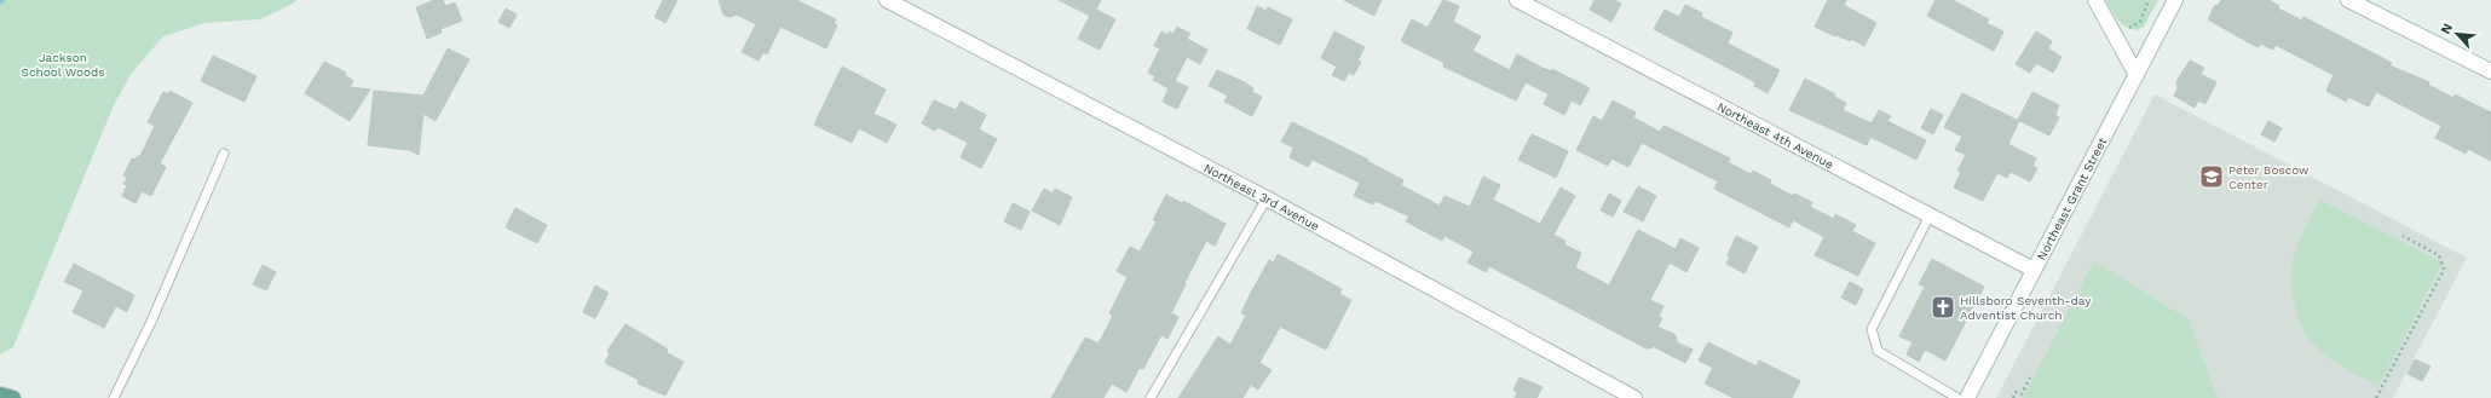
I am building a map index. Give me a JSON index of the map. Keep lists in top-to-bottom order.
{
  "streets": {
    "street": ["Northeast 4th Avenue", "Northeast 3rd Avenue", "Northeast Grant Street"]
  },
  "crossings": [
    ["Northeast 4th Avenue", "Northeast Grant Street"]
  ],
  "parks": ["Jackson School Woods"],
  "places": {
    "school or university": ["Peter Boscow Center"],
    "church": ["Hillsboro Seventh-day Adventist Church"]
  },
  "north": "top left"
}
